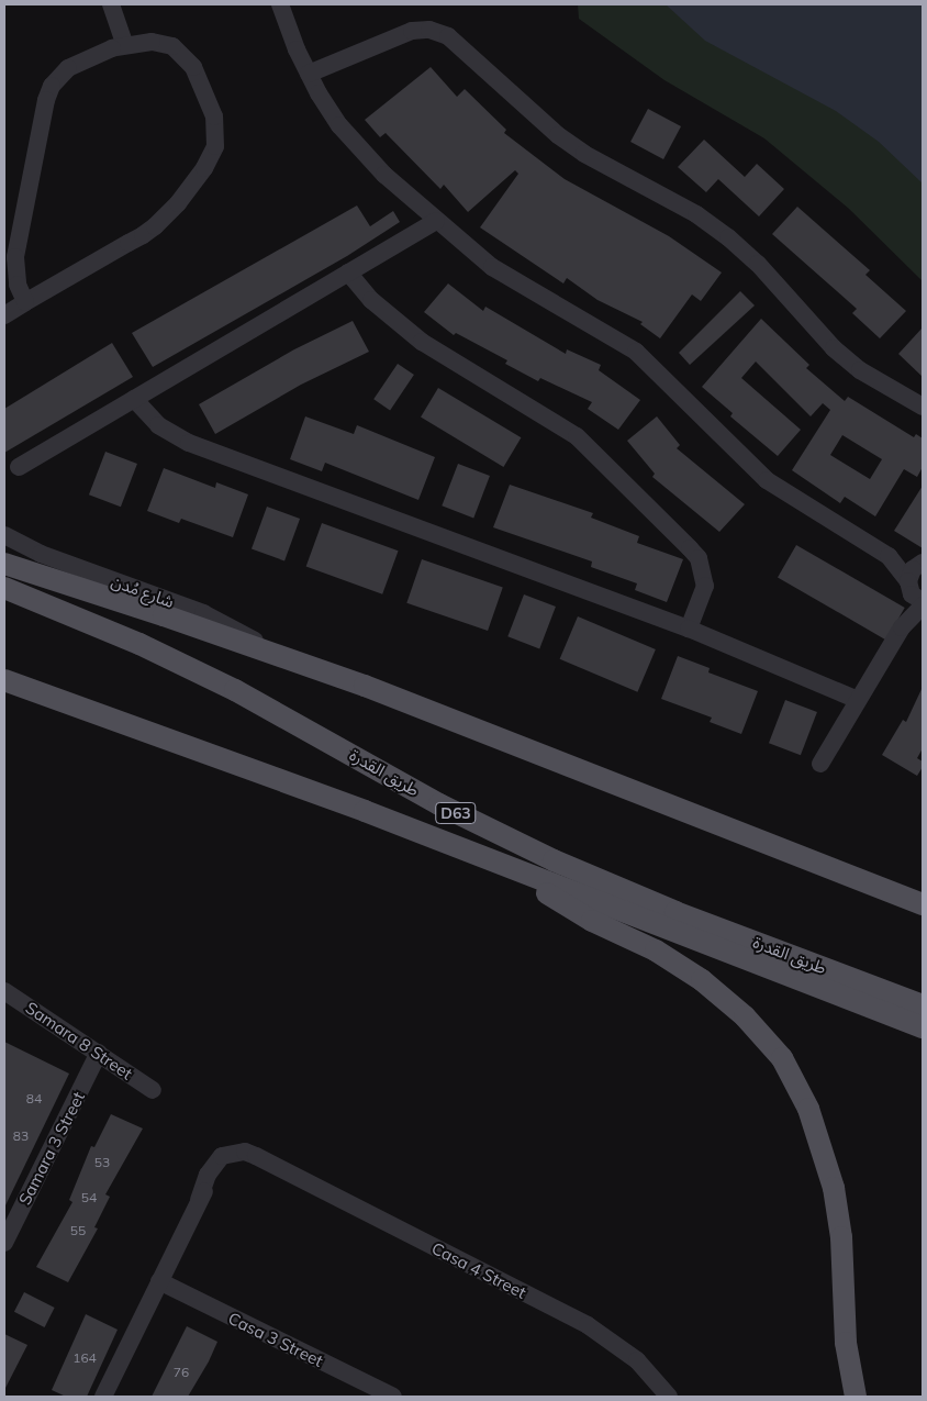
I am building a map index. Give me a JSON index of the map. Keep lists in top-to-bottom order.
{
  "streets": {
    "main road": ["طريق القدرة", "D63"],
    "street": [
      "شارع مُدن",
      "Samara 8 Street",
      "Samara 3 Street",
      "Casa 4 Street",
      "Casa 3 Street"
    ]
  },
  "crossings": [
    ["Samara 8 Street", "Samara 3 Street"],
    ["Casa 4 Street", "Casa 3 Street"]
  ],
  "house_numbers": [
    "84",
    "83",
    "53",
    "54",
    "55",
    "164",
    "76"
  ]
}
